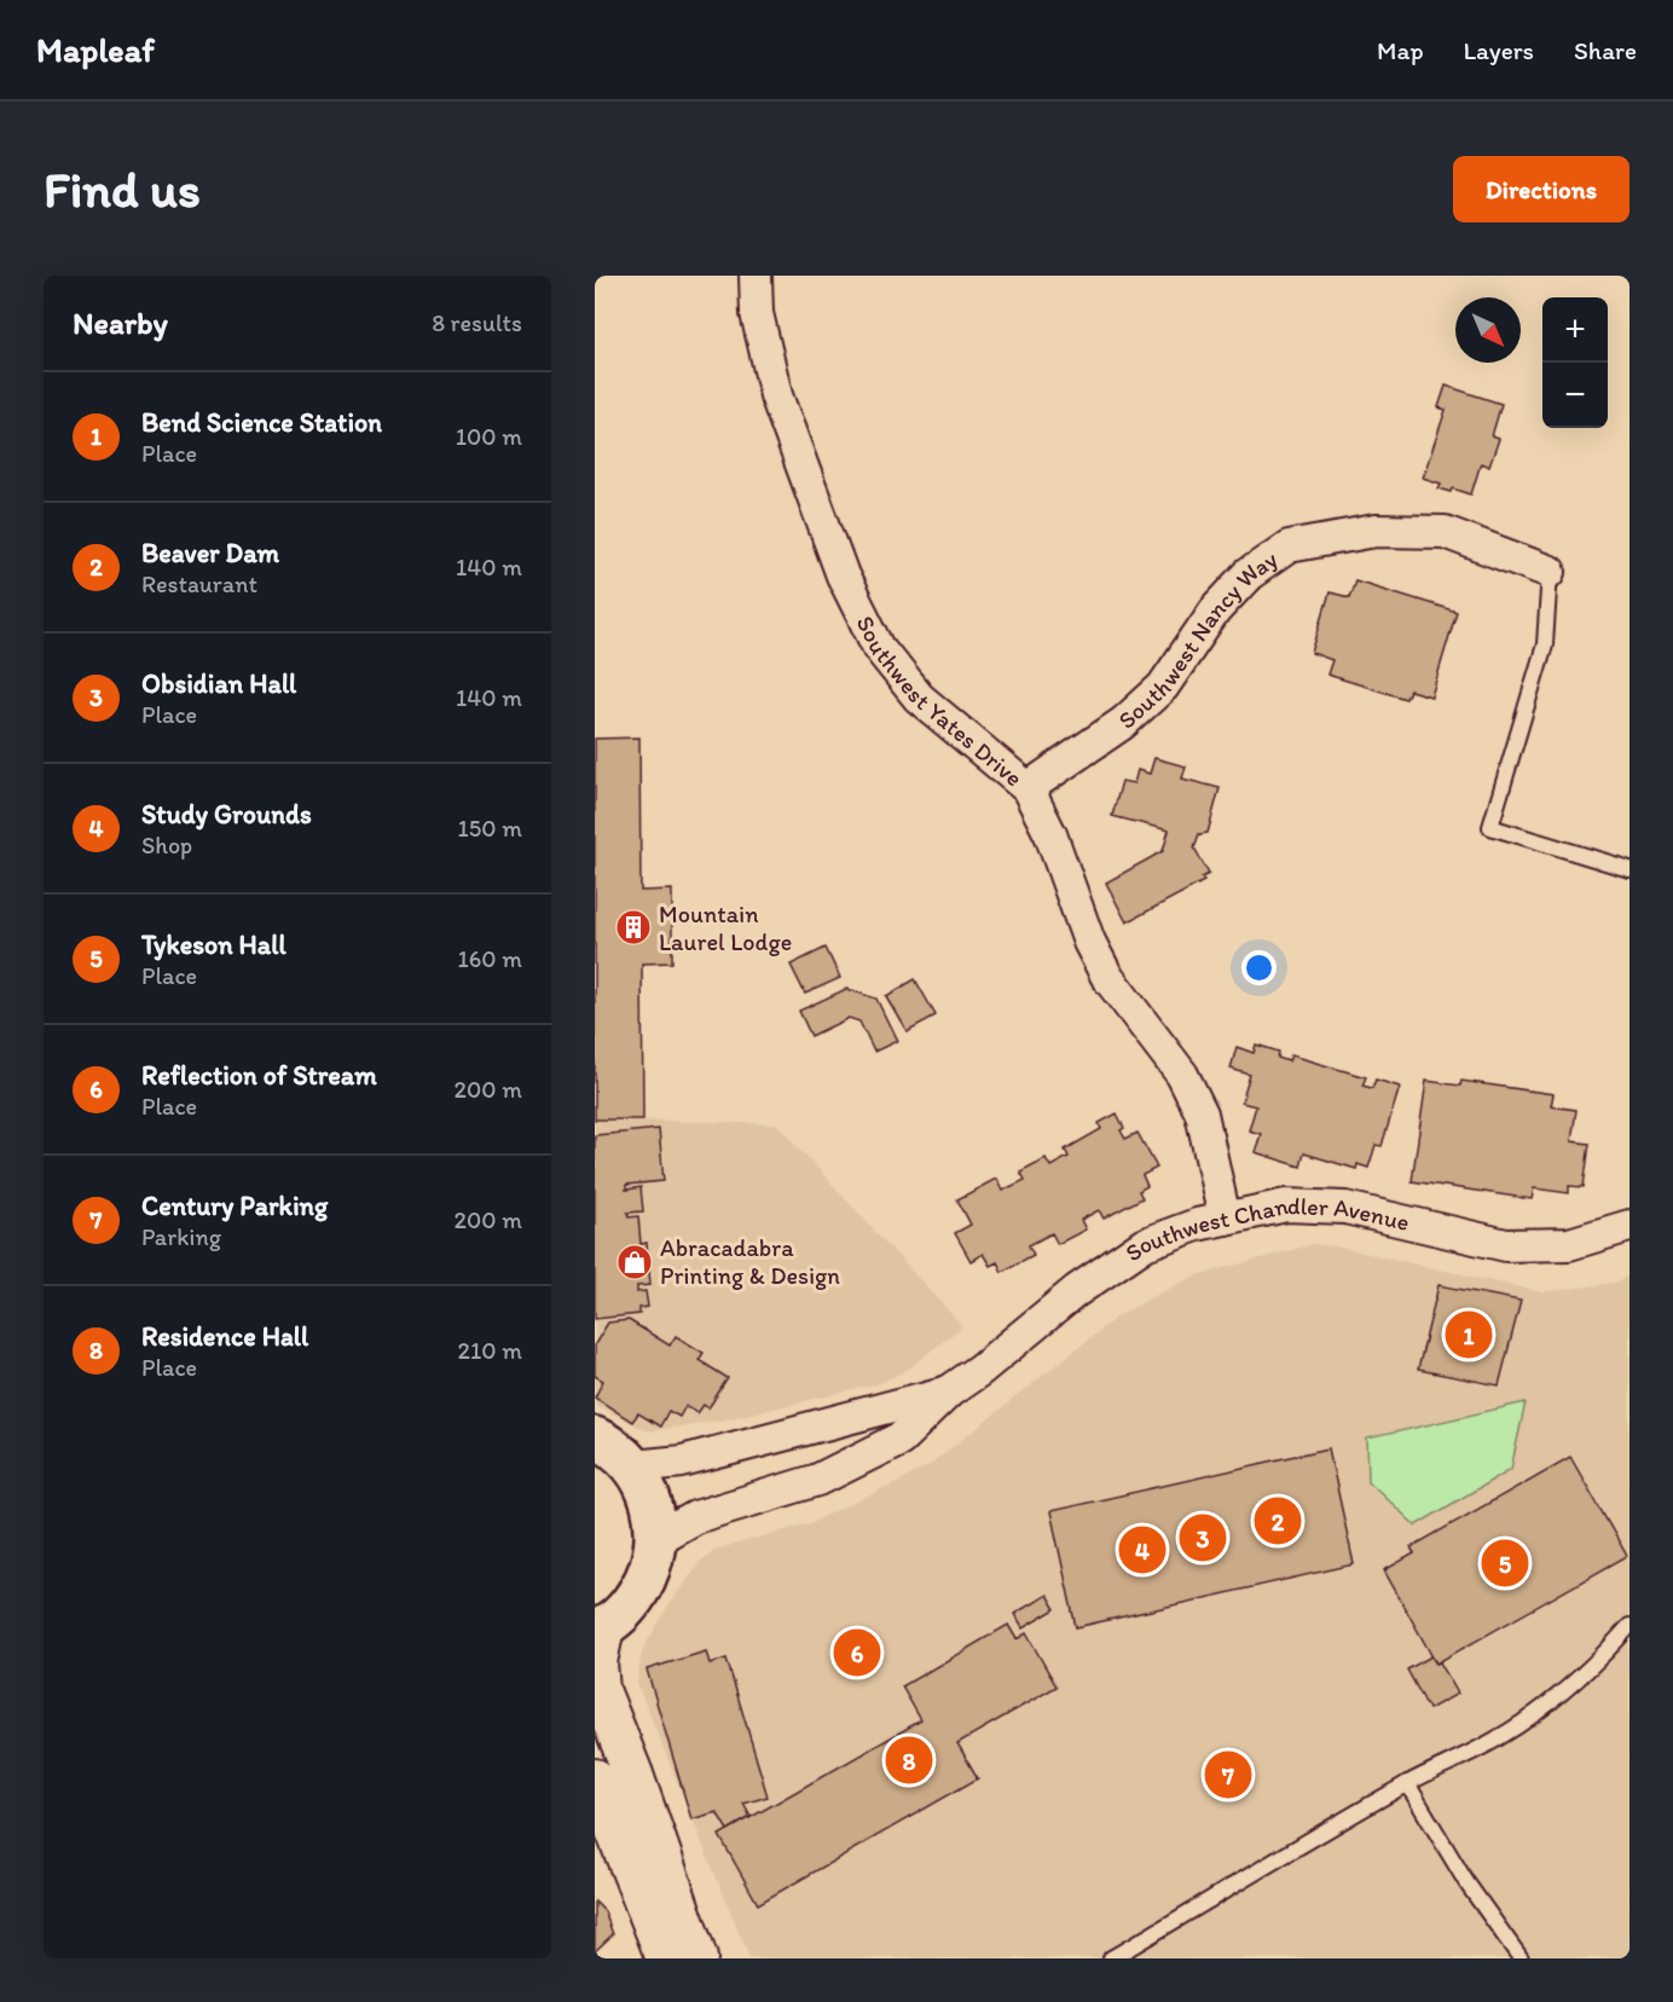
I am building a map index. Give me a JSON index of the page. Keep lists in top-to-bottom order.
{
  "streets": {
    "street": ["Southwest Nancy Way", "Southwest Yates Drive", "Southwest Chandler Avenue"]
  },
  "crossings": [
    ["Southwest Nancy Way", "Southwest Yates Drive"],
    ["Southwest Yates Drive", "Southwest Chandler Avenue"]
  ],
  "places": {
    "building": ["Mountain Laurel Lodge"],
    "shop": ["Abracadabra Printing & Design"]
  },
  "north": "bottom right",
  "page": {
    "header": "Mapleaf",
    "nav": ["Map", "Layers", "Share"],
    "buttons": "Directions",
    "title": "Find us",
    "heading": ["Nearby", "8 results"],
    "map_buttons": ["+", "−"],
    "list": [
      {
        "mark": "1",
        "name": "Bend Science Station",
        "note": "Place",
        "value": "100 m"
      },
      {
        "mark": "2",
        "name": "Beaver Dam",
        "note": "Restaurant",
        "value": "140 m"
      },
      {
        "mark": "3",
        "name": "Obsidian Hall",
        "note": "Place",
        "value": "140 m"
      },
      {
        "mark": "4",
        "name": "Study Grounds",
        "note": "Shop",
        "value": "150 m"
      },
      {
        "mark": "5",
        "name": "Tykeson Hall",
        "note": "Place",
        "value": "160 m"
      },
      {
        "mark": "6",
        "name": "Reflection of Stream",
        "note": "Place",
        "value": "200 m"
      },
      {
        "mark": "7",
        "name": "Century Parking",
        "note": "Parking",
        "value": "200 m"
      },
      {
        "mark": "8",
        "name": "Residence Hall",
        "note": "Place",
        "value": "210 m"
      }
    ],
    "pins": [
      "1",
      "2",
      "3",
      "4",
      "5",
      "6",
      "8",
      "7"
    ]
  }
}
